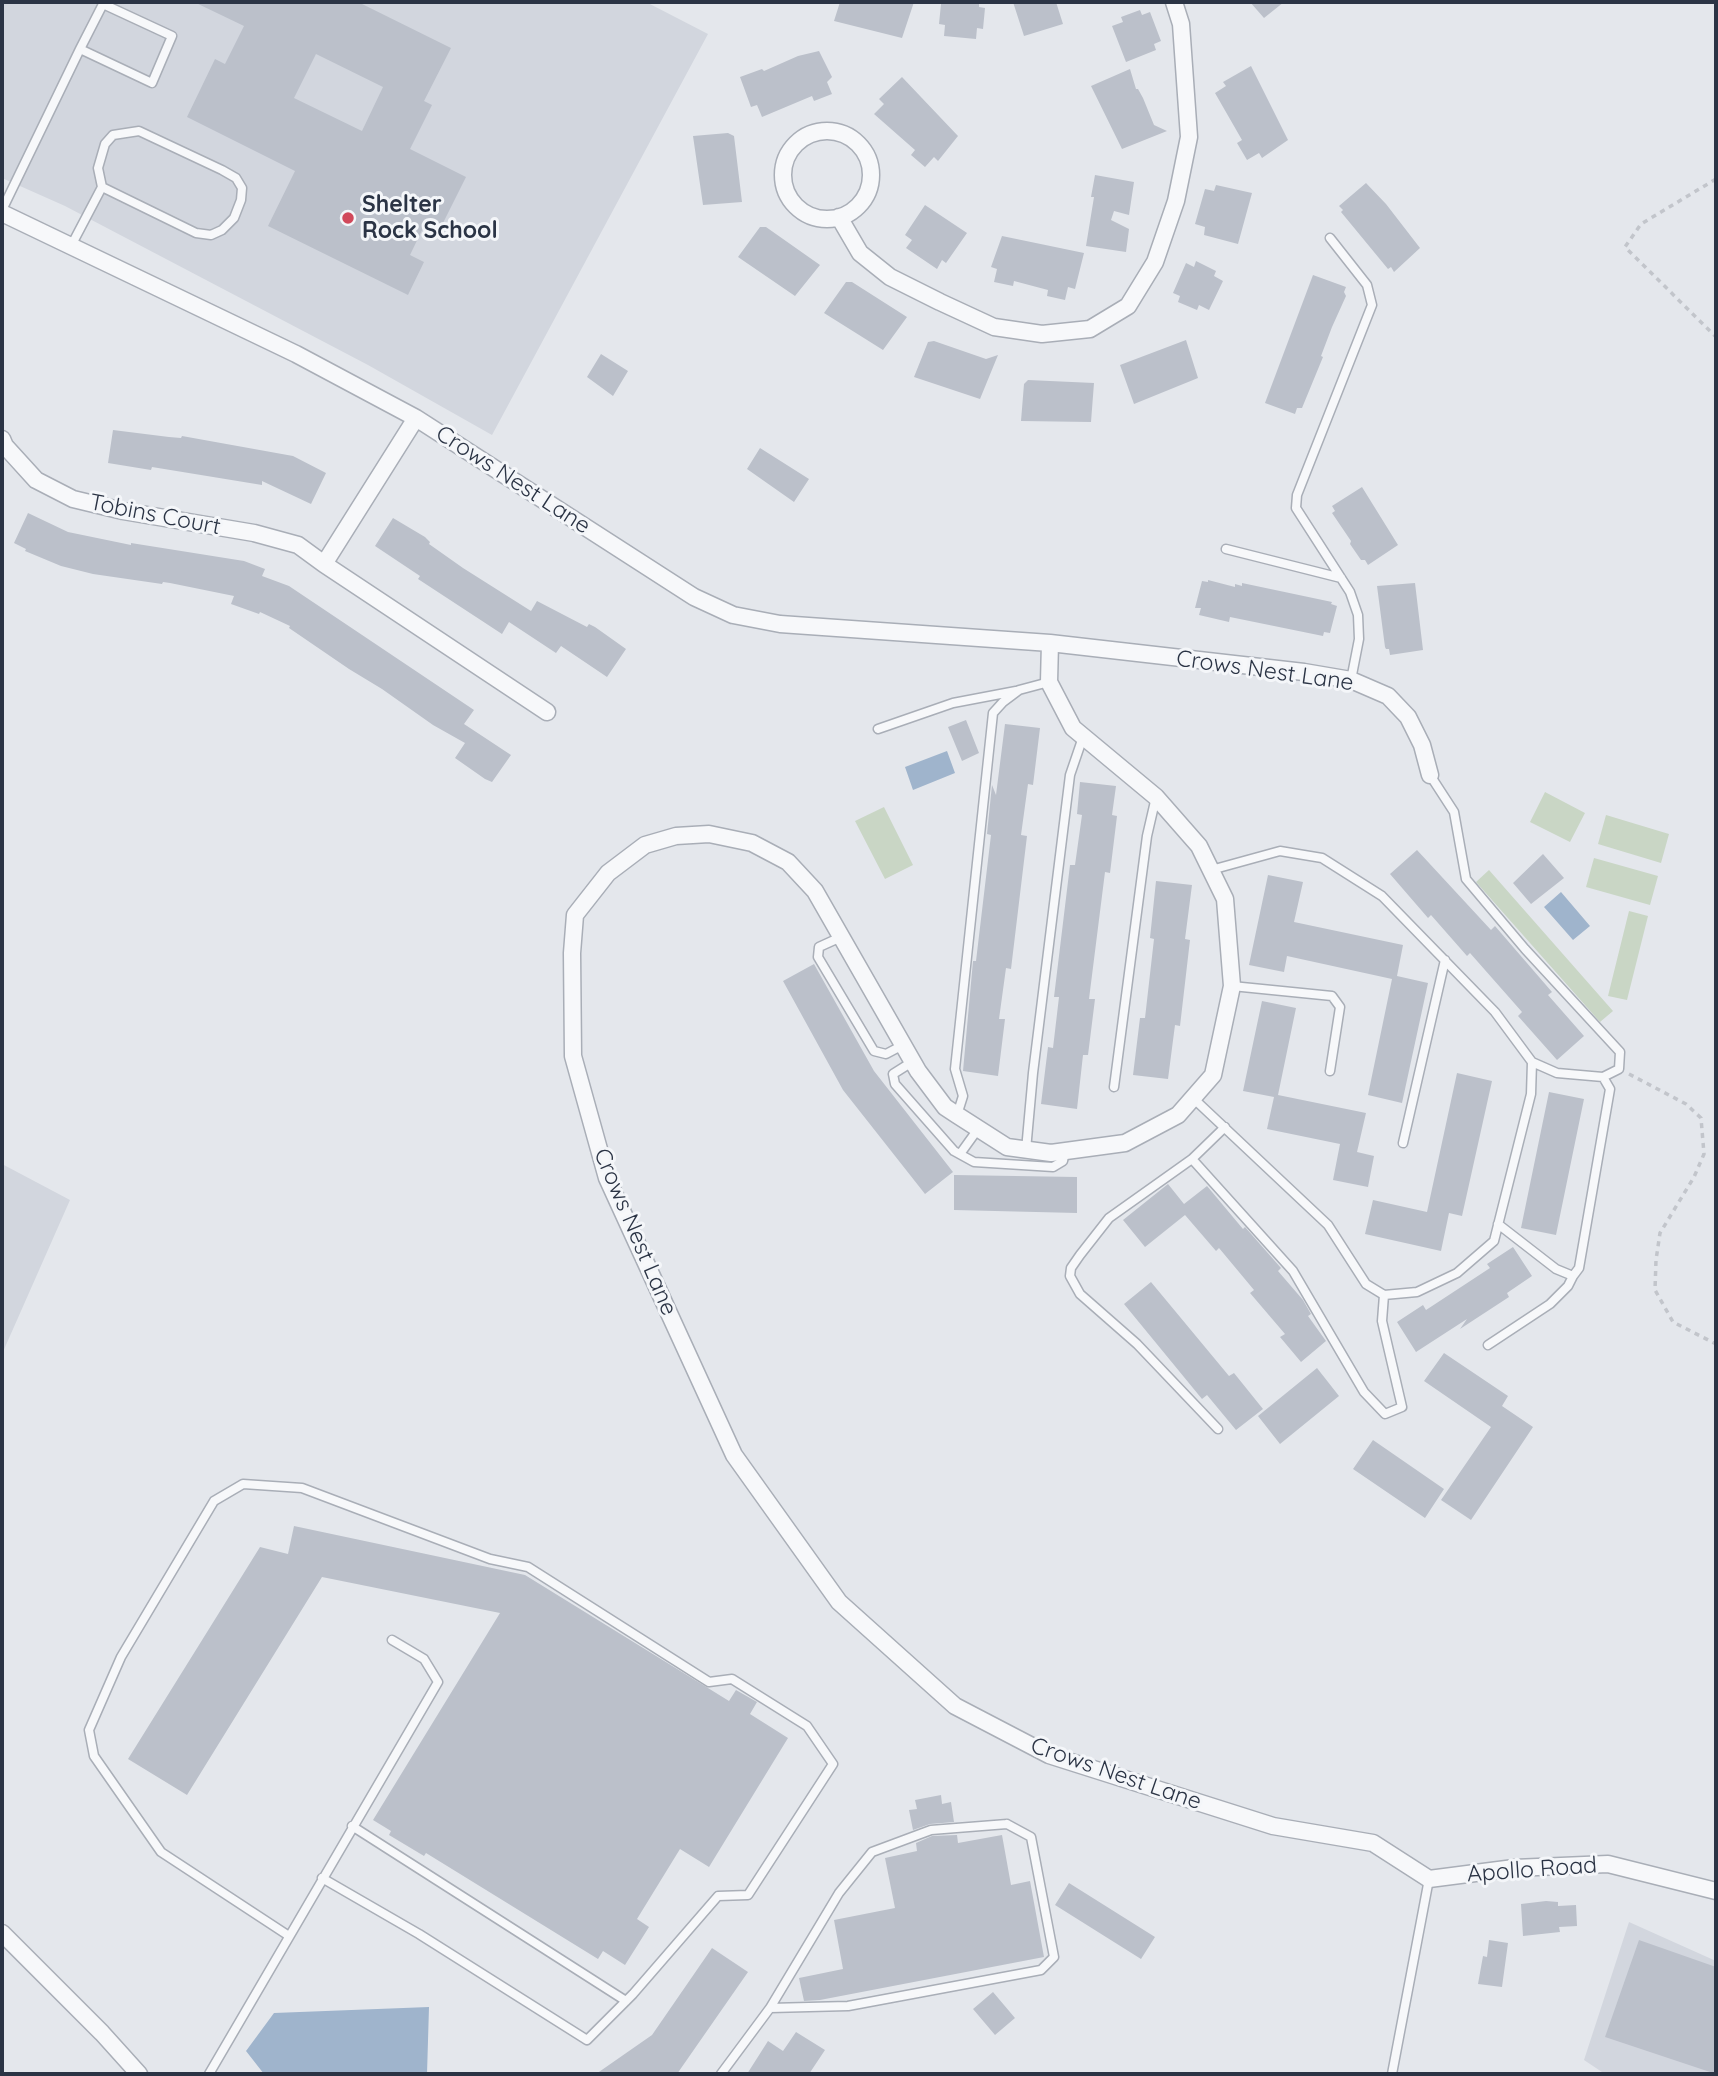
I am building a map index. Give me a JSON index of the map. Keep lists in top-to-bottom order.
{
  "streets": {
    "street": ["Crows Nest Lane", "Tobins Court", "Apollo Road"]
  },
  "crossings": [
    ["Crows Nest Lane", "Apollo Road"]
  ],
  "places": ["Shelter Rock School"]
}
